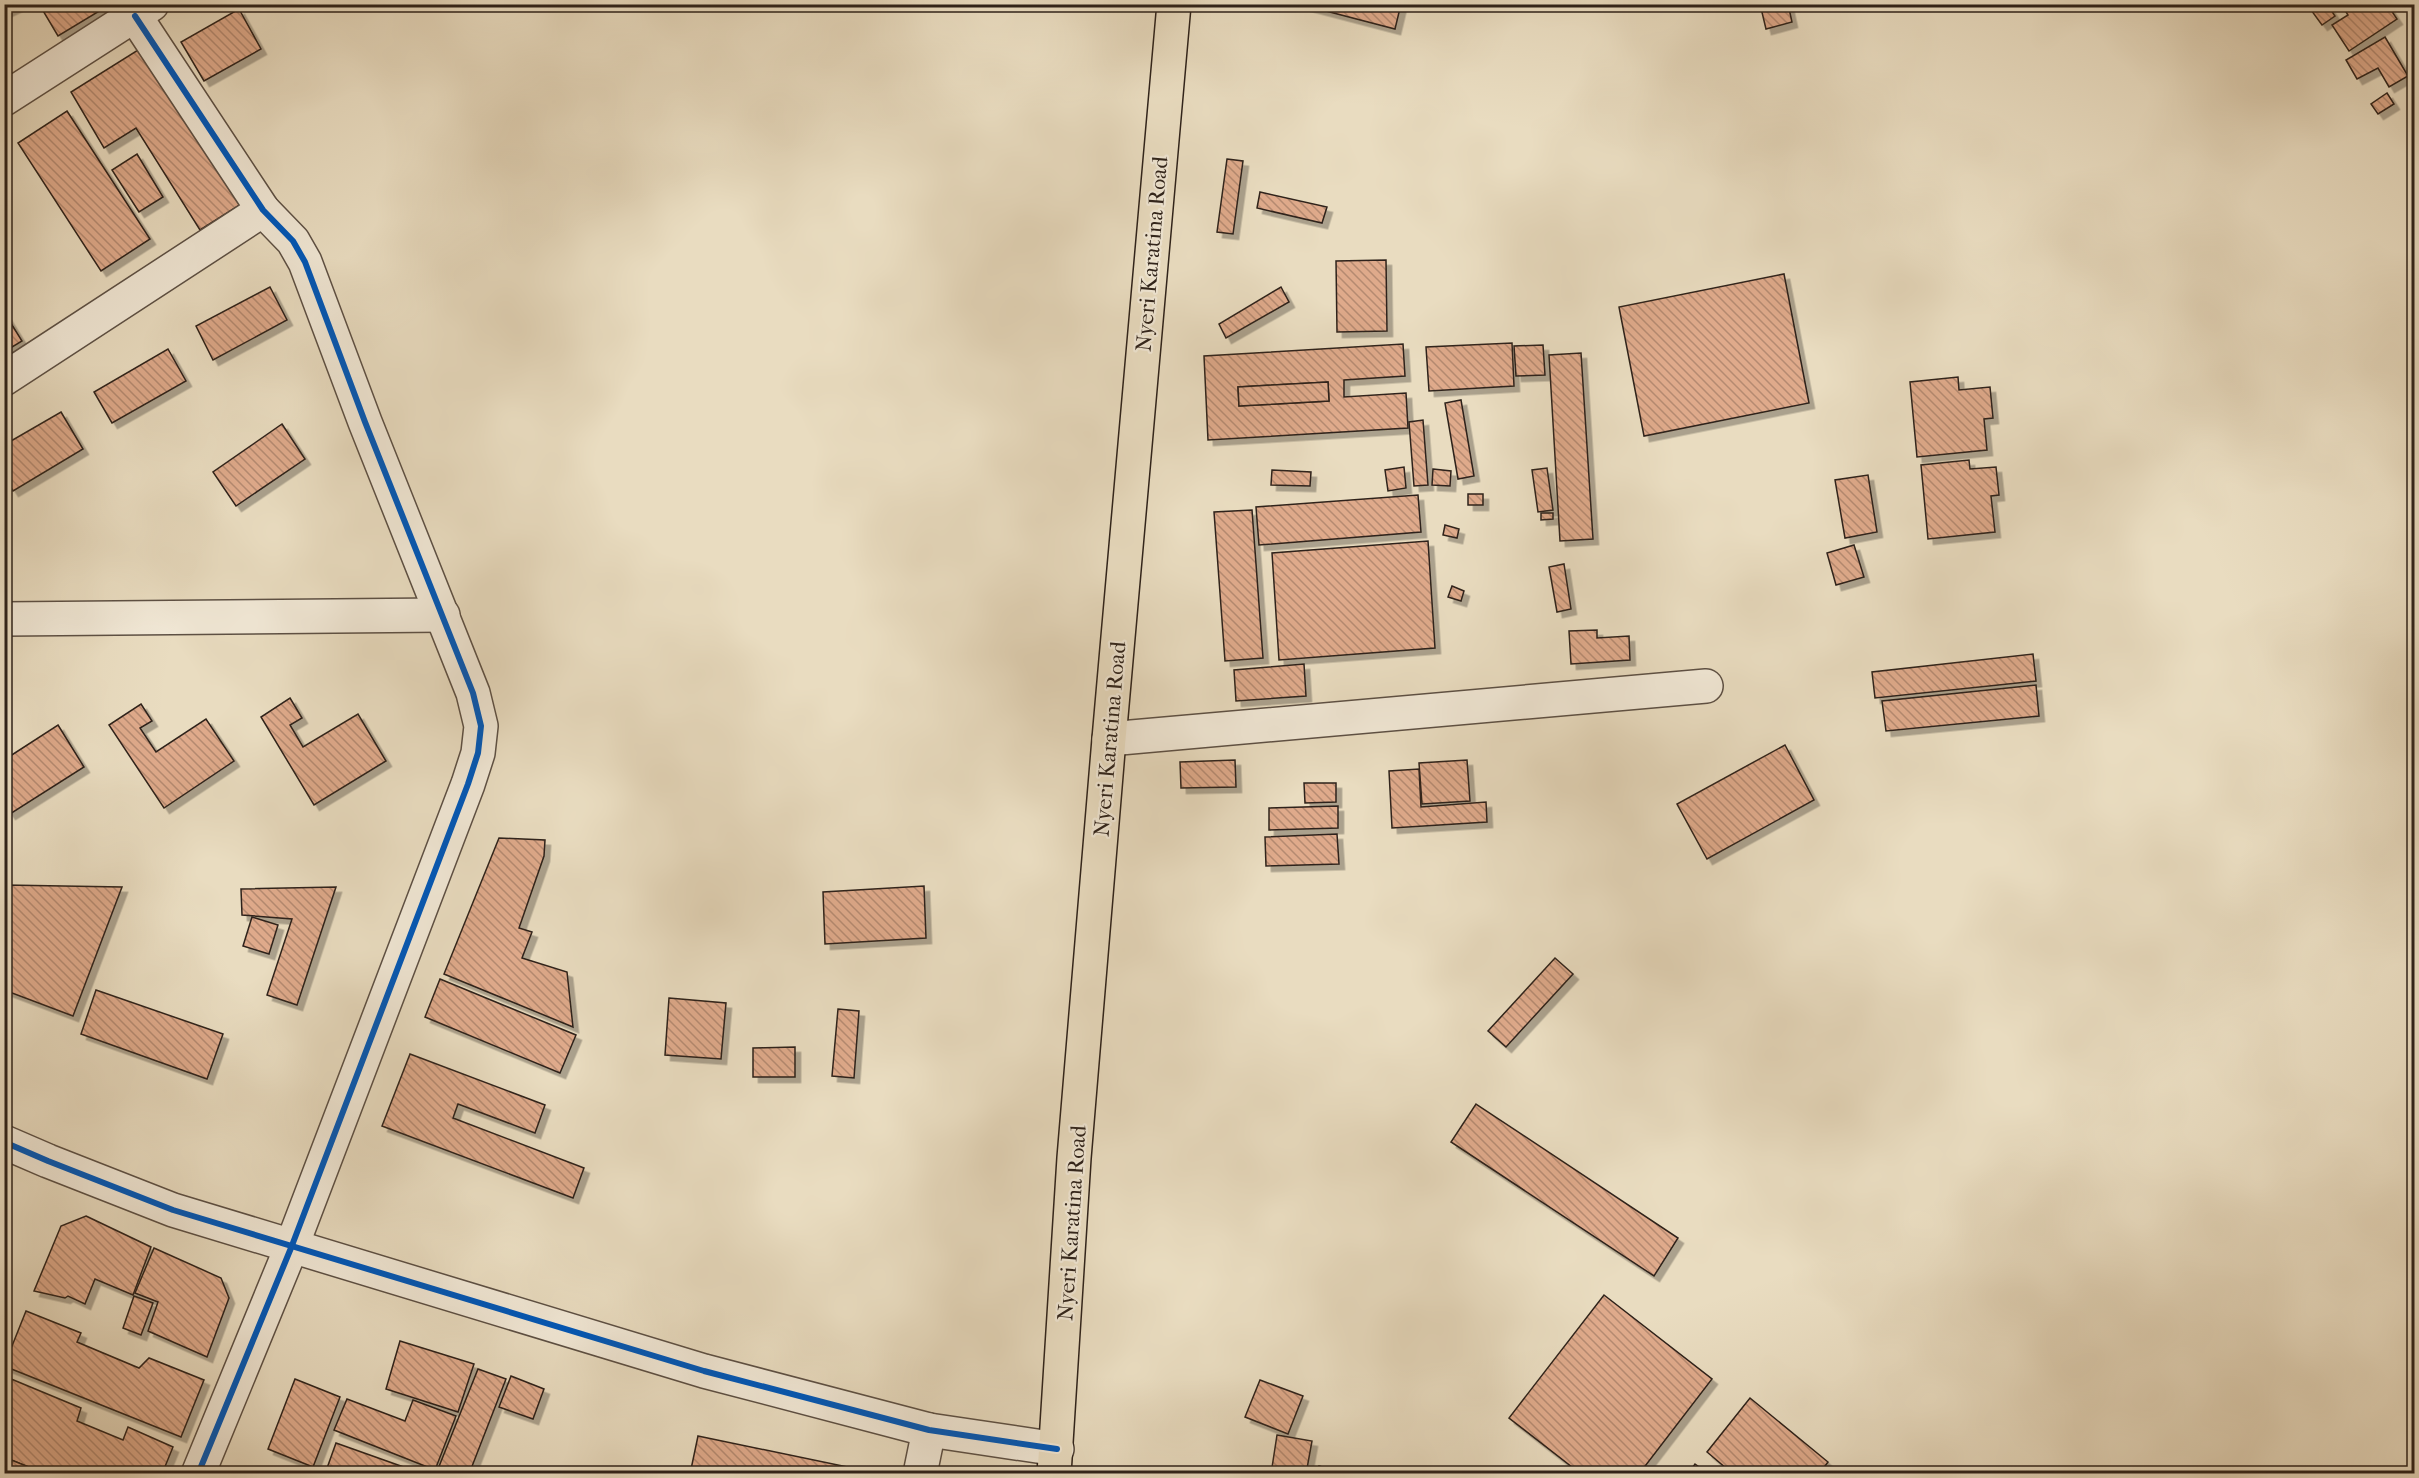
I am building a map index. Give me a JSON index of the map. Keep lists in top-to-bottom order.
{
  "streets": {
    "highway": ["Nyeri Karatina Road"]
  }
}
